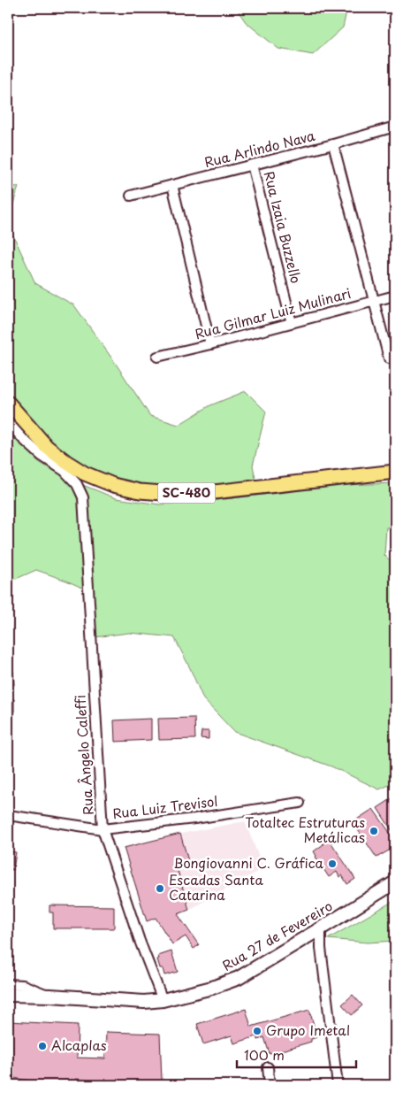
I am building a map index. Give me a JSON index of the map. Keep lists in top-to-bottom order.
{
  "streets": {
    "main road": ["SC-480", "Rua 27 de Fevereiro"],
    "street": [
      "Rua Arlindo Nava",
      "Rua Izaia Buzzello",
      "Rua Gilmar Luiz Mulinari",
      "Rua Ângelo Caleffi",
      "Rua Luiz Trevisol"
    ]
  },
  "crossings": [
    ["Rua Arlindo Nava", "Rua Izaia Buzzello"],
    ["Rua Izaia Buzzello", "Rua Gilmar Luiz Mulinari"],
    ["Rua Ângelo Caleffi", "Rua Luiz Trevisol"],
    ["Rua Ângelo Caleffi", "Rua 27 de Fevereiro"]
  ],
  "places": [
    "Totaltec Estruturas Metálicas",
    "Bongiovanni C. Gráfica",
    "Escadas Santa Catarina",
    "Grupo Imetal",
    "Alcaplas"
  ],
  "scale_bar": "100 m"
}
